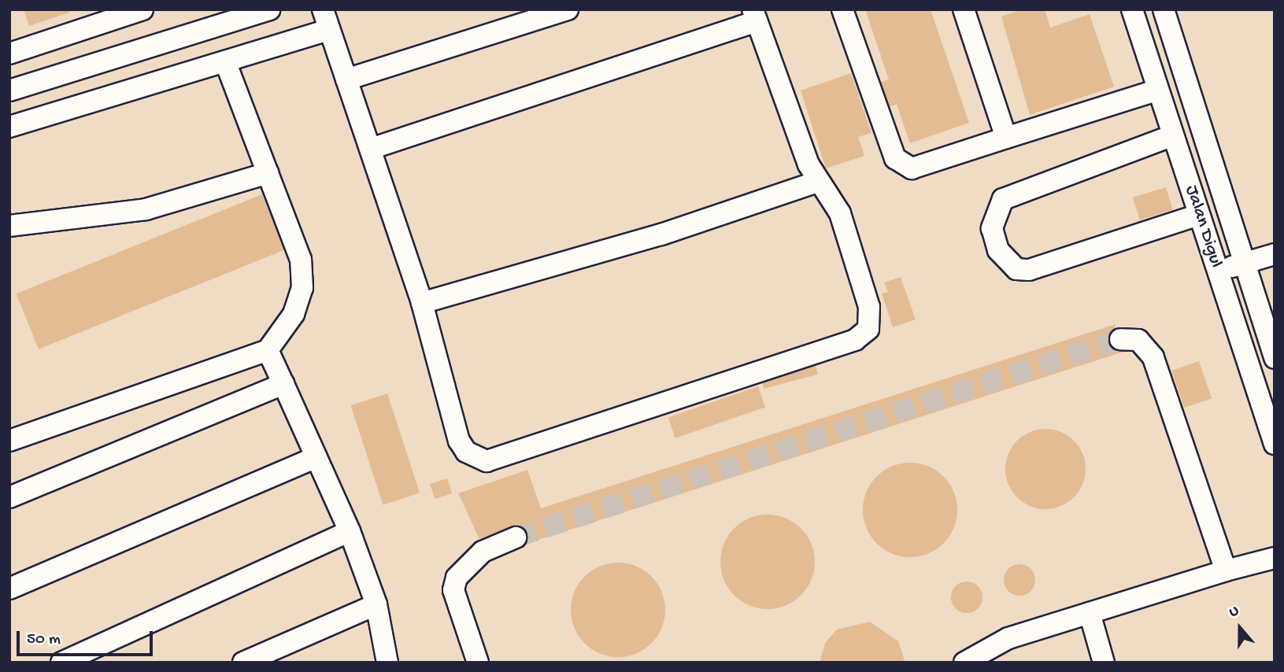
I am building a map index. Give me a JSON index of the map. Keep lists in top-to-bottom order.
{
  "streets": {
    "street": ["Jalan Digul"]
  },
  "scale_bar": "50 m",
  "north": "top"
}
